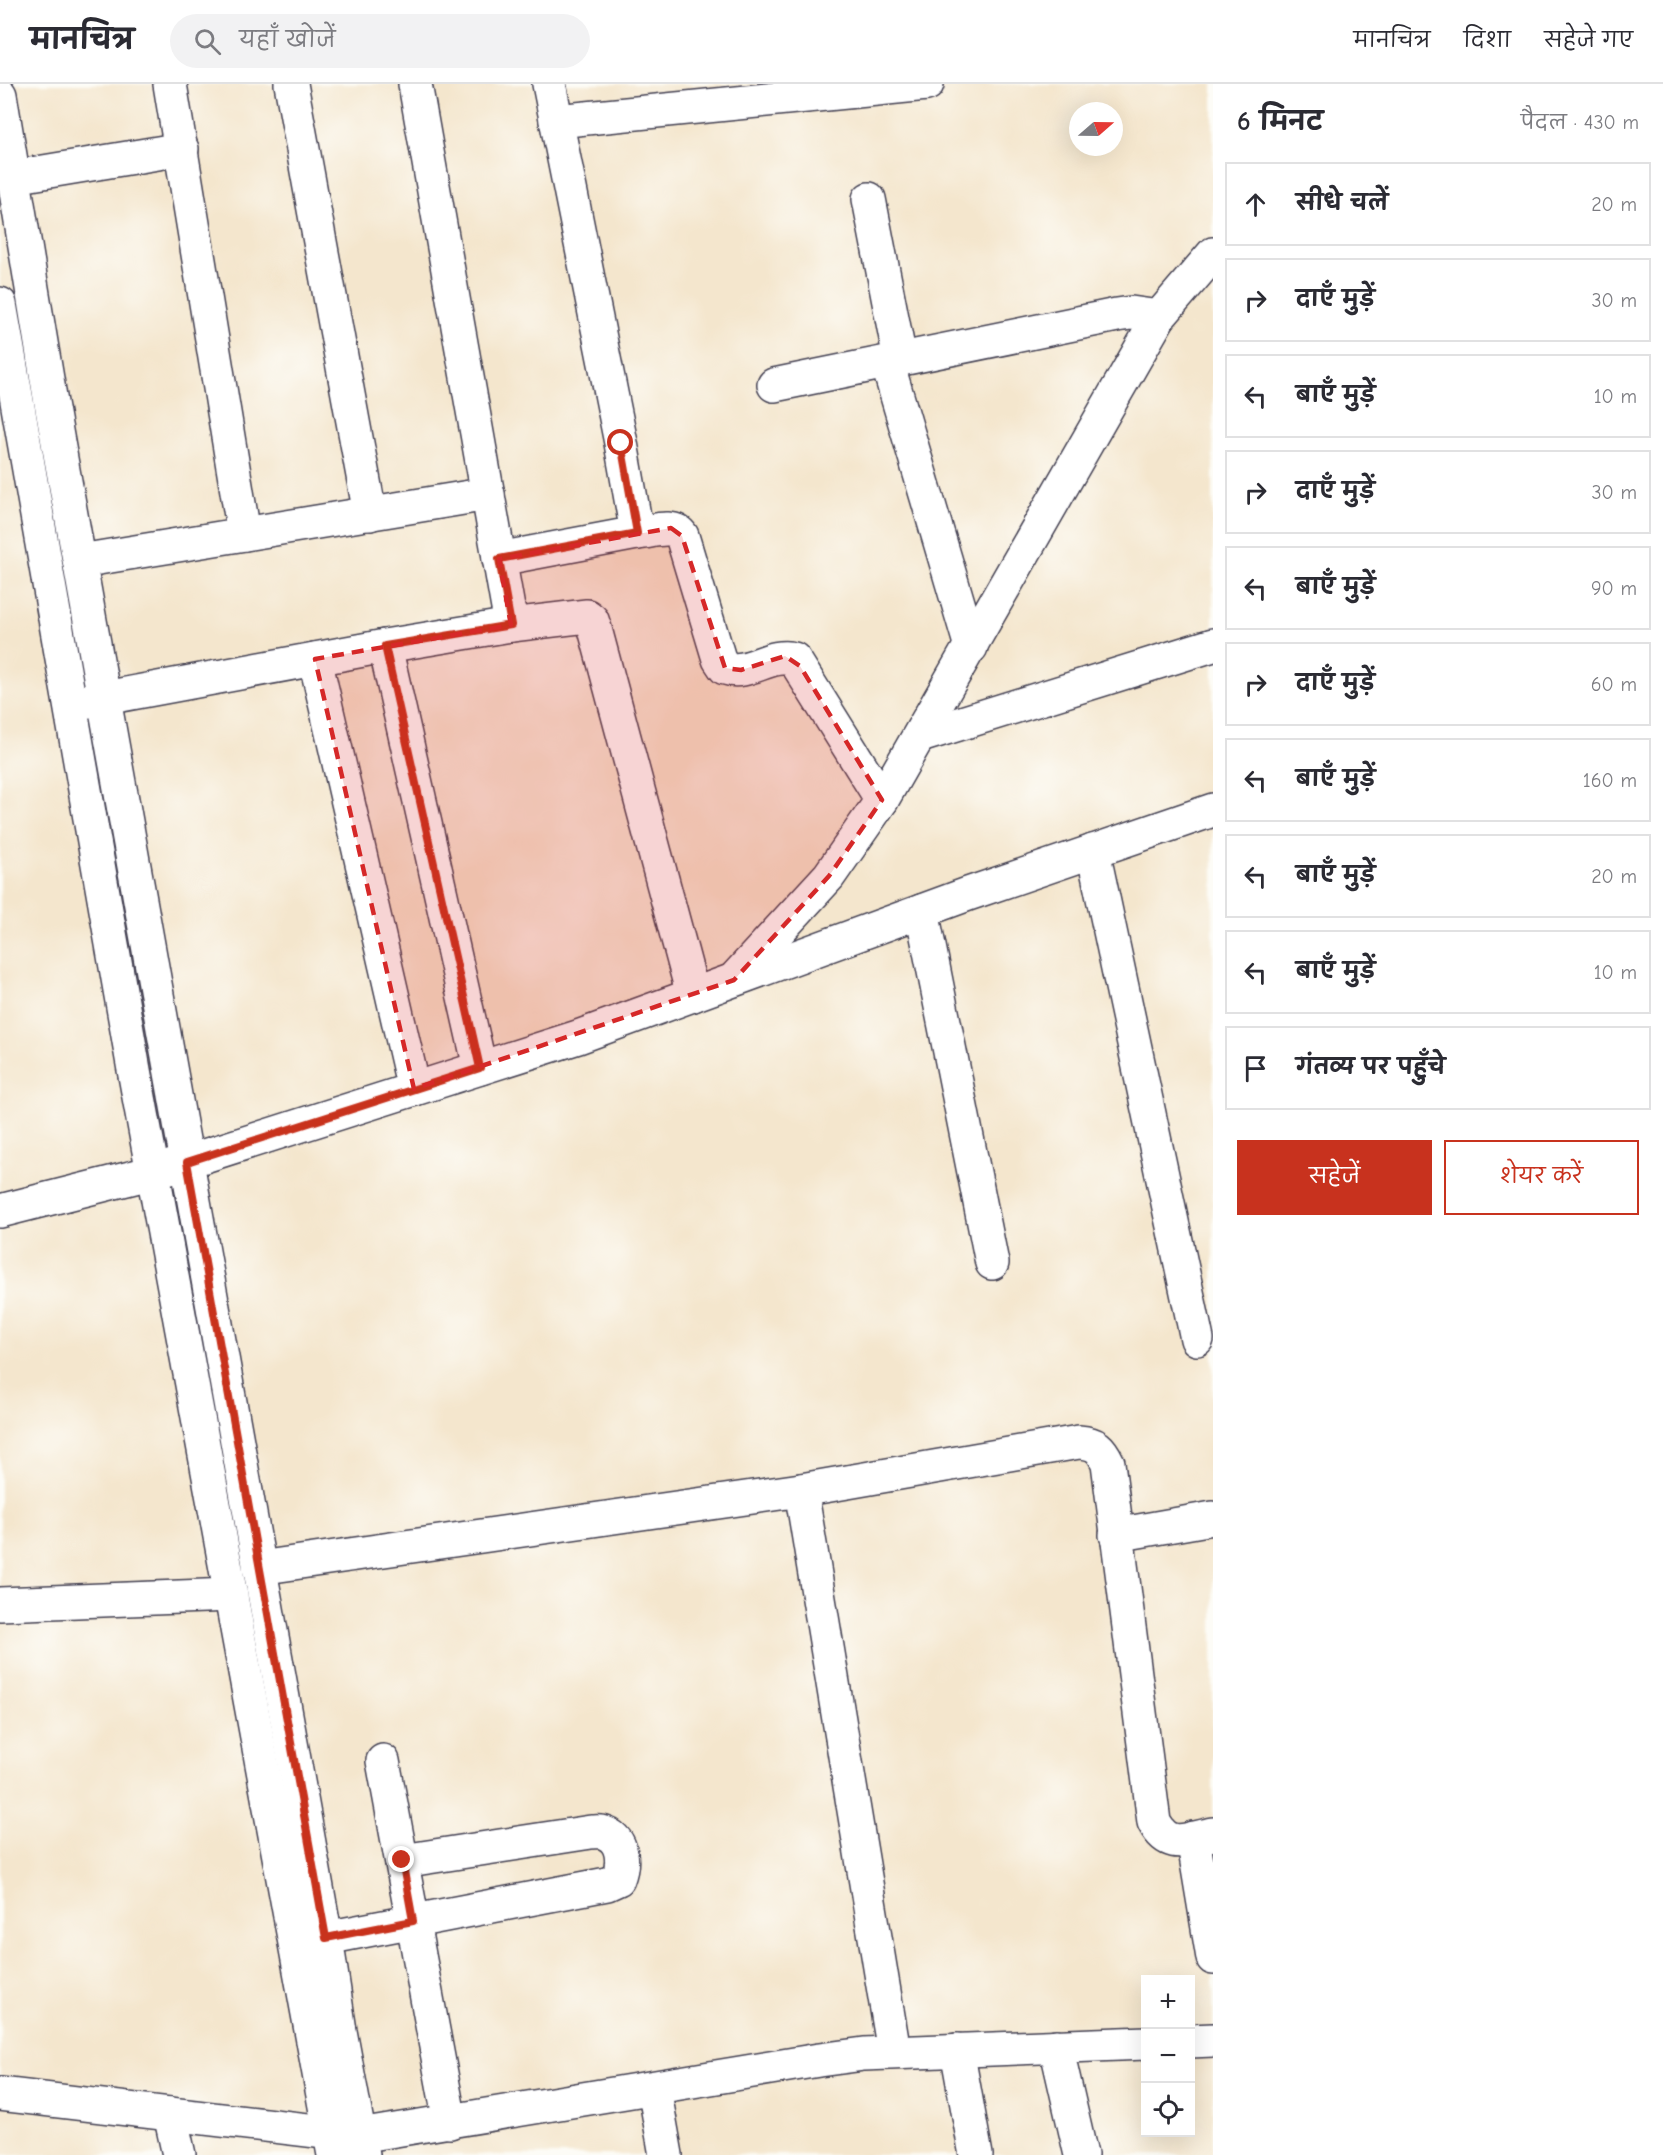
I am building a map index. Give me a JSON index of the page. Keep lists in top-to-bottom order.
{
  "north": "right",
  "page": {
    "header": "मानचित्र",
    "search": "यहाँ खोजें",
    "nav": ["मानचित्र", "दिशा", "सहेजे गए"],
    "heading": ["6 मिनट", "पैदल · 430 m"],
    "list": [
      ["सीधे चलें", "20 m"],
      ["दाएँ मुड़ें", "30 m"],
      ["बाएँ मुड़ें", "10 m"],
      ["दाएँ मुड़ें", "30 m"],
      ["बाएँ मुड़ें", "90 m"],
      ["दाएँ मुड़ें", "60 m"],
      ["बाएँ मुड़ें", "160 m"],
      ["बाएँ मुड़ें", "20 m"],
      ["बाएँ मुड़ें", "10 m"],
      "गंतव्य पर पहुँचे"
    ],
    "buttons": ["सहेजें", "शेयर करें"],
    "map_buttons": ["+", "−"]
  }
}
